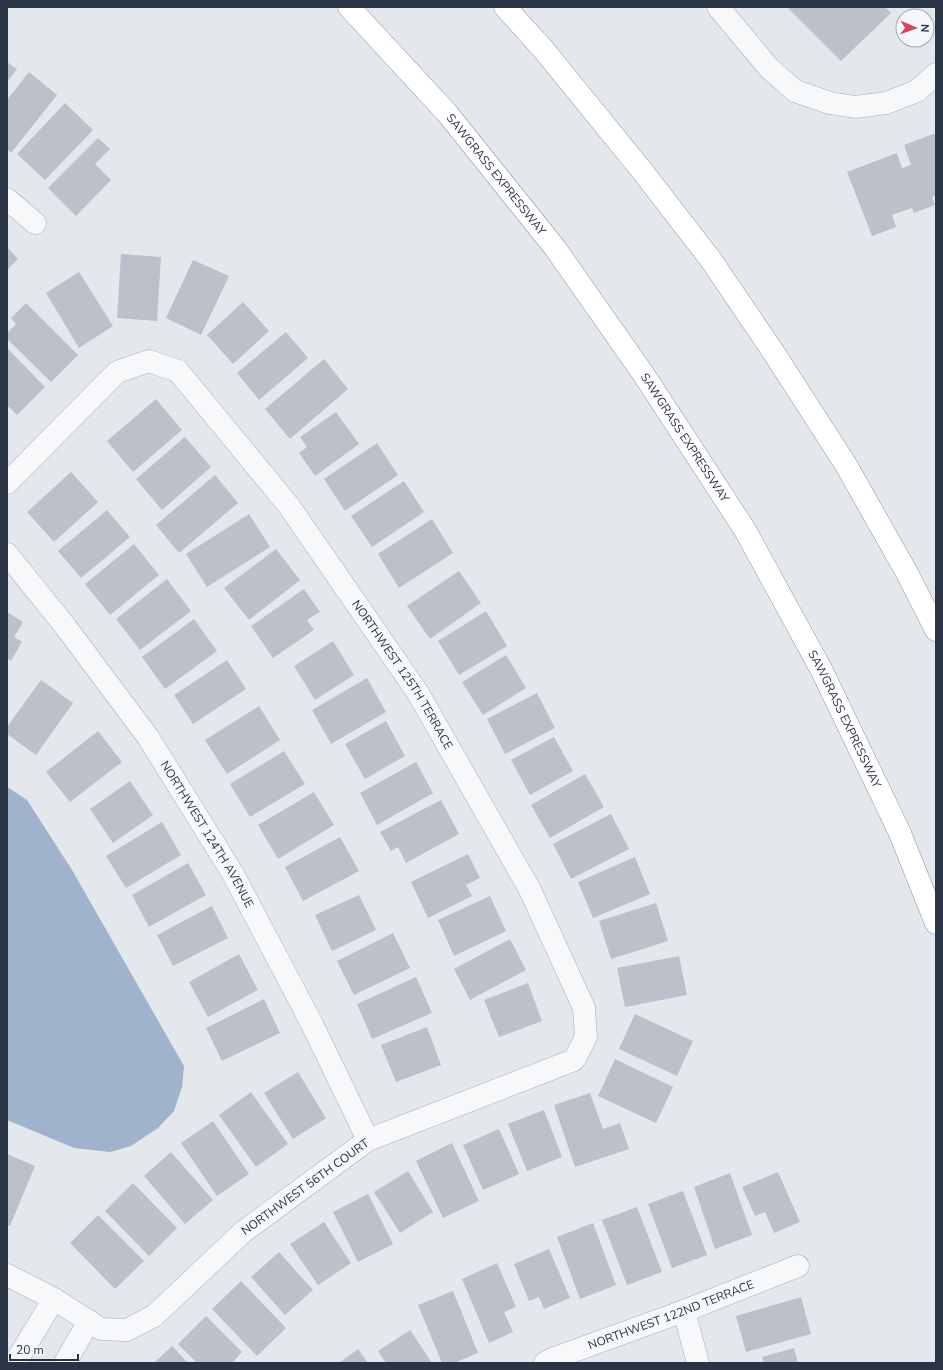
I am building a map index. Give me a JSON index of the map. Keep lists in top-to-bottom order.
{
  "streets": {
    "highway": ["SAWGRASS EXPRESSWAY"],
    "street": [
      "NORTHWEST 125TH TERRACE",
      "NORTHWEST 124TH AVENUE",
      "NORTHWEST 56TH COURT",
      "NORTHWEST 122ND TERRACE"
    ]
  },
  "crossings": [
    ["NORTHWEST 125TH TERRACE", "NORTHWEST 56TH COURT"],
    ["NORTHWEST 124TH AVENUE", "NORTHWEST 56TH COURT"]
  ],
  "scale_bar": "20 m",
  "north": "right"
}
